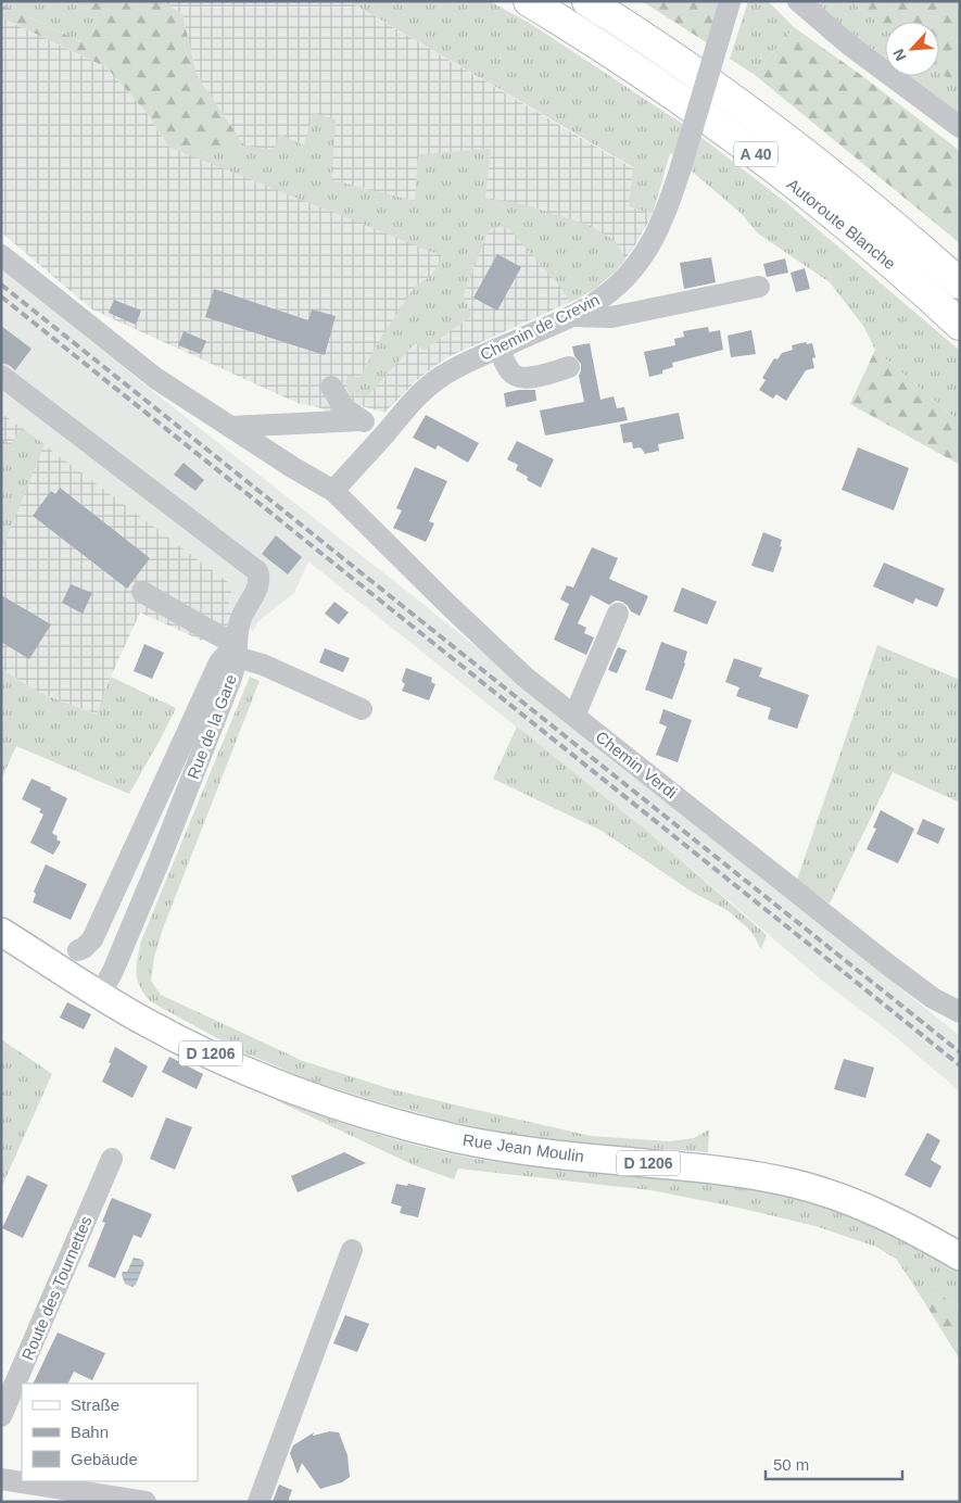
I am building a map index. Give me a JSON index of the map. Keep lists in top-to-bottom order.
{
  "streets": {
    "highway": ["A 40", "Autoroute Blanche"],
    "main road": ["D 1206", "Rue Jean Moulin"],
    "street": [
      "Chemin de Crevin",
      "Rue de la Gare",
      "Chemin Verdi",
      "Route des Tournettes"
    ]
  },
  "crossings": [
    ["Chemin de Crevin", "Chemin Verdi"],
    ["Rue de la Gare", "D 1206"],
    ["Rue de la Gare", "Rue Jean Moulin"],
    ["D 1206", "Rue Jean Moulin"]
  ],
  "legend": ["Straße", "Bahn", "Gebäude"],
  "scale_bar": "50 m",
  "north": "bottom left"
}
